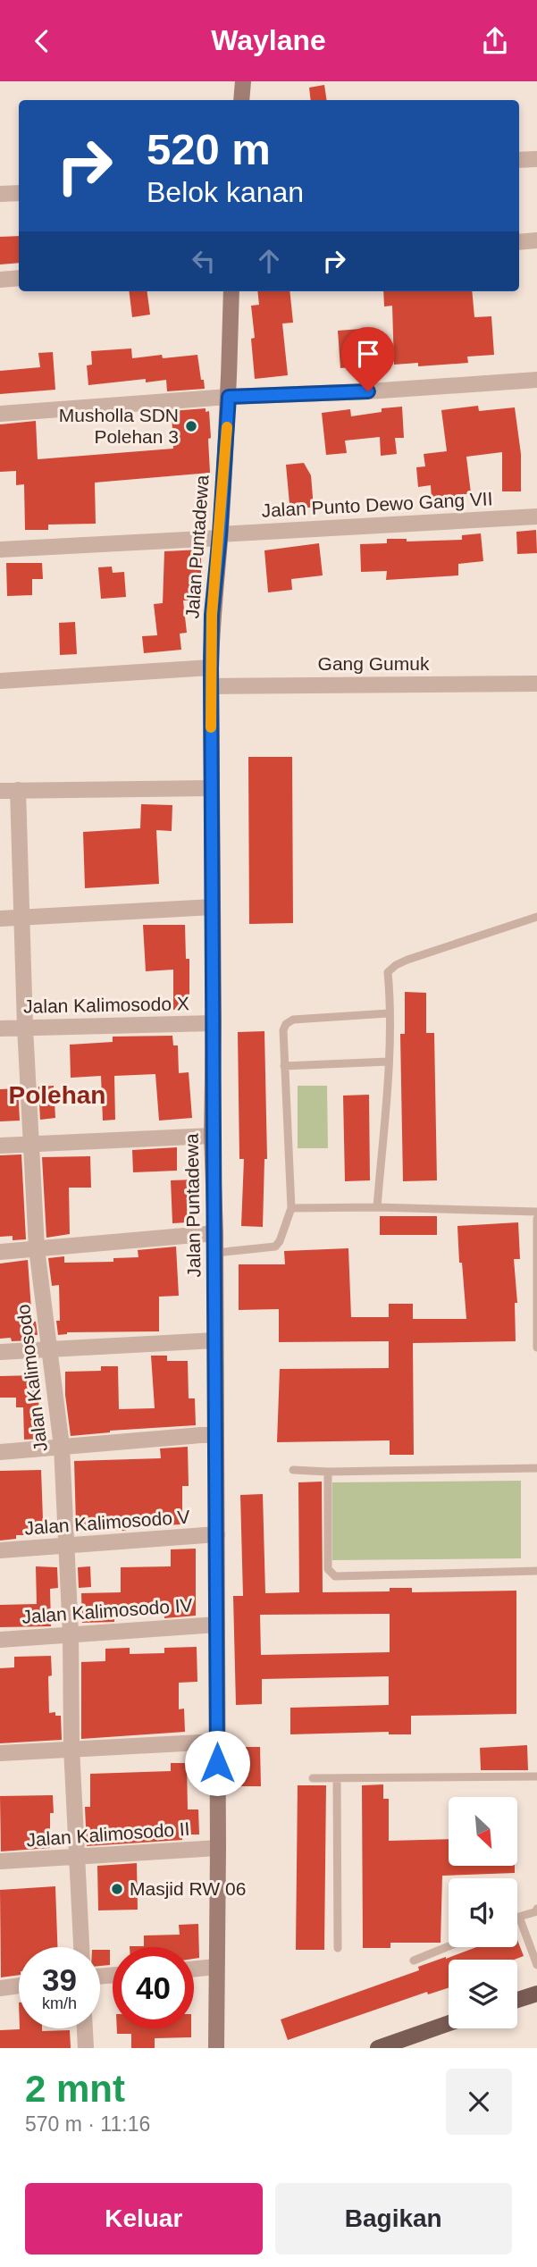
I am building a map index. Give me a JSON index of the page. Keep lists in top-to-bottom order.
{
  "streets": {
    "street": [
      "Jalan Punto Dewo Gang VII",
      "Jalan Puntadewa",
      "Gang Gumuk",
      "Jalan Kalimosodo X",
      "Jalan Kalimosodo",
      "Jalan Kalimosodo V",
      "Jalan Kalimosodo IV",
      "Jalan Kalimosodo II"
    ]
  },
  "crossings": [
    ["Jalan Punto Dewo Gang VII", "Jalan Puntadewa"],
    ["Jalan Puntadewa", "Gang Gumuk"],
    ["Jalan Puntadewa", "Jalan Kalimosodo X"],
    ["Jalan Puntadewa", "Jalan Kalimosodo V"],
    ["Jalan Puntadewa", "Jalan Kalimosodo IV"],
    ["Jalan Puntadewa", "Jalan Kalimosodo II"],
    ["Jalan Kalimosodo X", "Jalan Kalimosodo"],
    ["Jalan Kalimosodo", "Jalan Kalimosodo V"],
    ["Jalan Kalimosodo", "Jalan Kalimosodo IV"],
    ["Jalan Kalimosodo", "Jalan Kalimosodo II"]
  ],
  "districts": ["Polehan"],
  "places": ["Musholla SDN Polehan 3", "Masjid RW 06"],
  "north": "bottom right",
  "page": {
    "header": "Waylane",
    "turn": ["520 m", "Belok kanan"],
    "speed": "39 km/h",
    "limit": "40",
    "heading": ["2 mnt", "570 m · 11:16"],
    "buttons": ["Keluar", "Bagikan"]
  }
}
